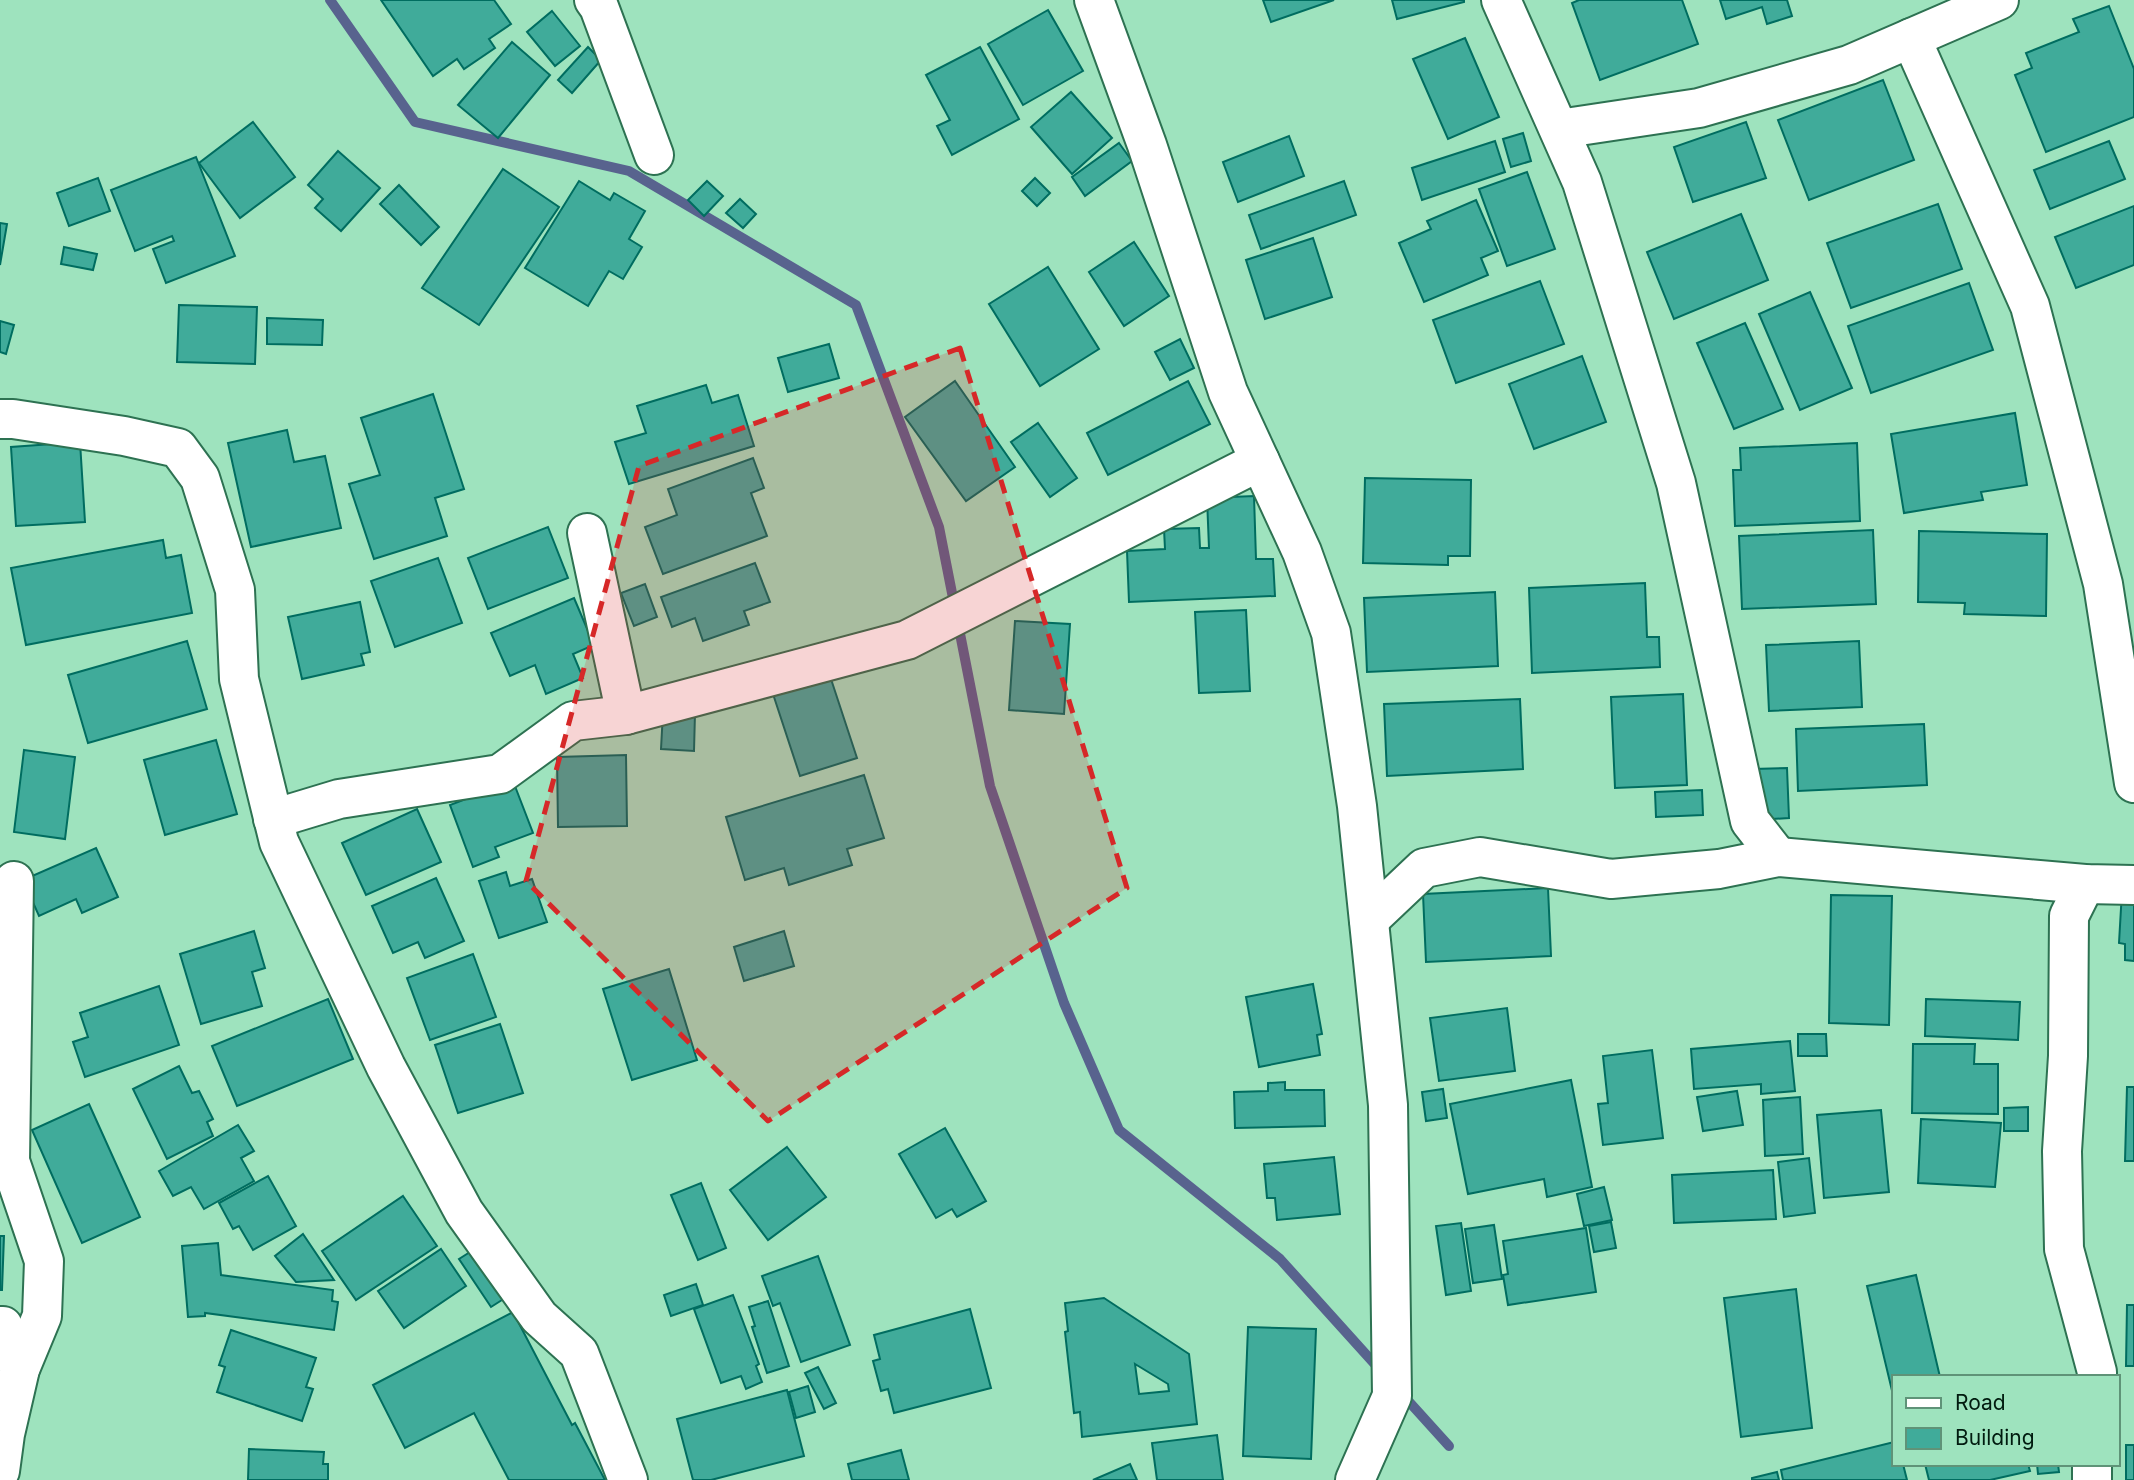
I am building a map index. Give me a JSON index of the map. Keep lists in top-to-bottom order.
{
  "legend": ["Road", "Building"]
}
